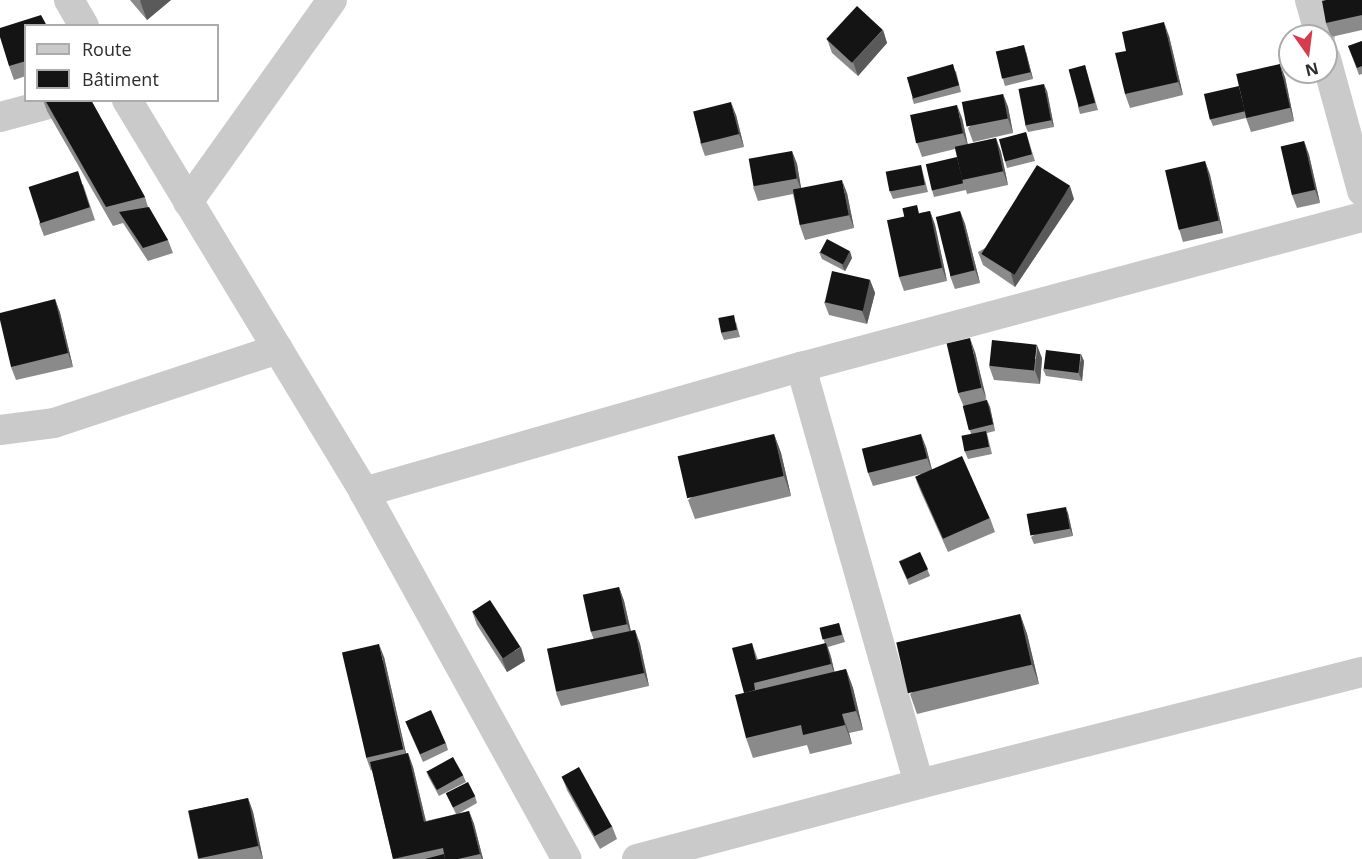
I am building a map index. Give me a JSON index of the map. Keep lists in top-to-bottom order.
{
  "legend": ["Route", "Bâtiment"],
  "north": "bottom"
}
